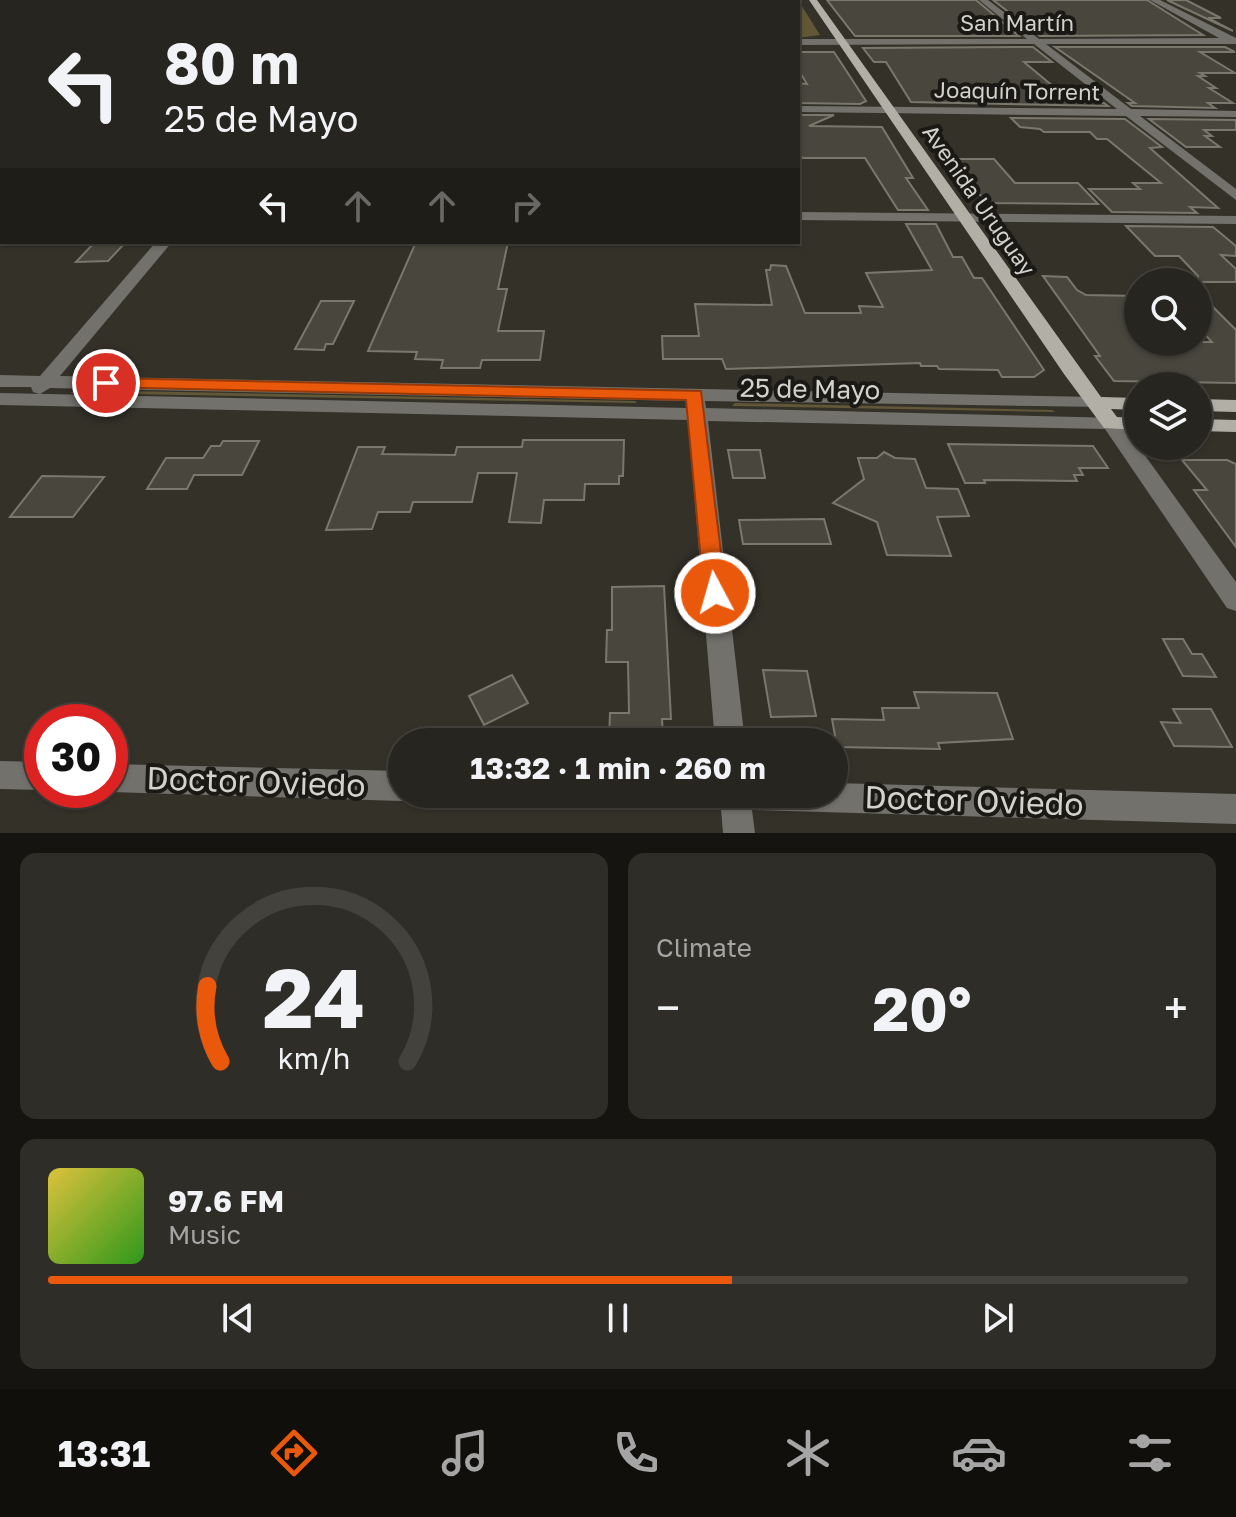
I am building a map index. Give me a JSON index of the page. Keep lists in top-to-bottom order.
{
  "streets": {
    "main road": ["Avenida Uruguay", "25 de Mayo"],
    "street": ["San Martín", "Joaquín Torrent", "Doctor Oviedo"]
  },
  "crossings": [
    ["San Martín", "Avenida Uruguay"],
    ["Joaquín Torrent", "Avenida Uruguay"],
    ["Avenida Uruguay", "25 de Mayo"]
  ],
  "page": {
    "turn": ["80 m", "25 de Mayo"],
    "limit": "30",
    "trip": "13:32 · 1 min · 260 m",
    "tile": "Climate",
    "heat": ["−", "20°", "+"],
    "song": ["97.6 FM", "Music"],
    "tabs": "13:31",
    "gauge": ["24", "km/h"]
  }
}
